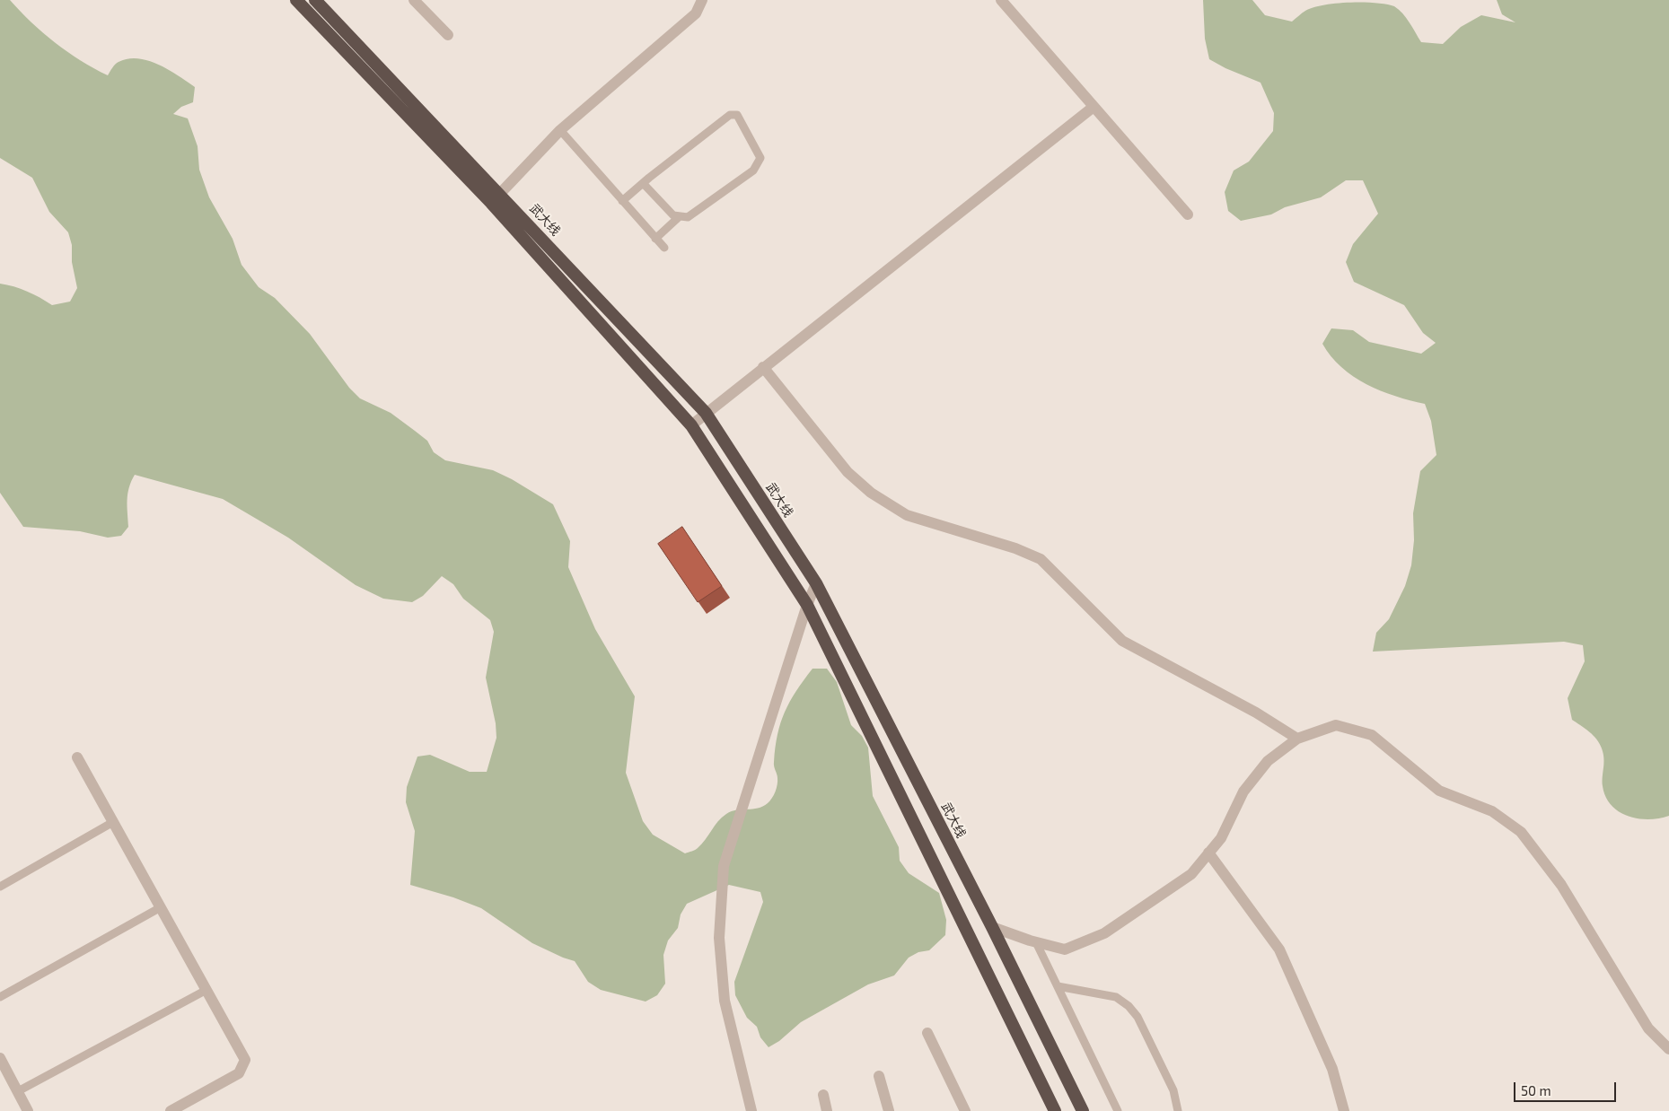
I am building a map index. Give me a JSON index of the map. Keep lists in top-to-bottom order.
{
  "streets": {
    "highway": ["武大线"]
  },
  "scale_bar": "50 m"
}
